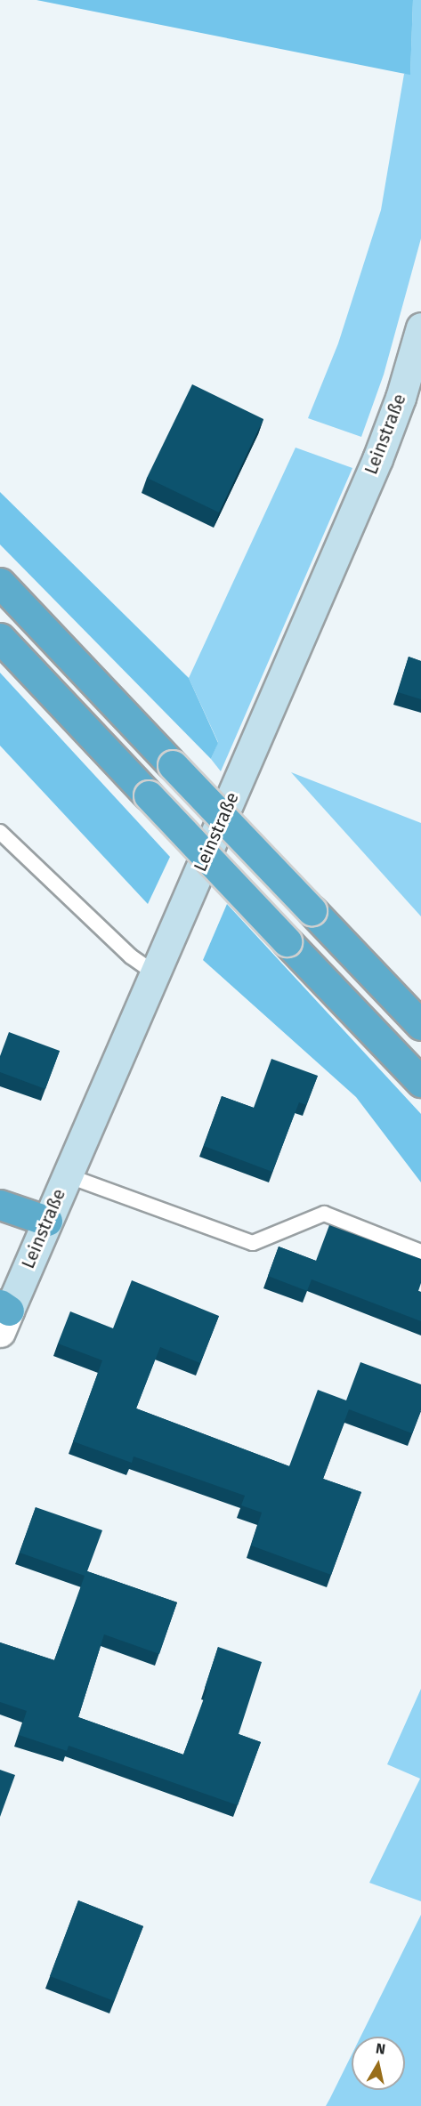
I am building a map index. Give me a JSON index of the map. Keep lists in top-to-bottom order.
{
  "streets": {
    "main road": ["Leinstraße"]
  },
  "north": "top"
}
